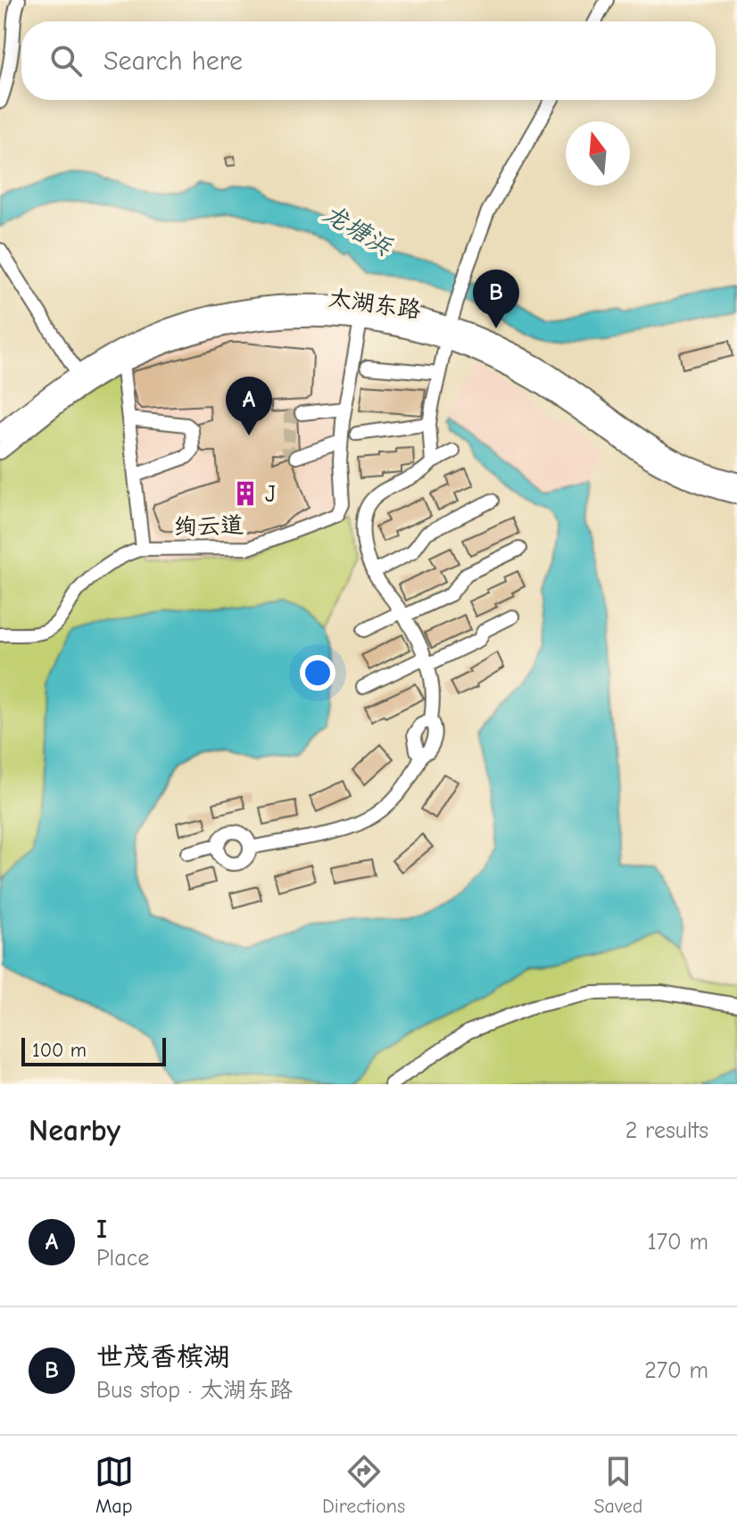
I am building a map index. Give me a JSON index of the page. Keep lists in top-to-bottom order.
{
  "streets": {
    "main road": ["太湖东路"],
    "street": ["绚云道"]
  },
  "crossings": [
    ["太湖东路", "绚云道"]
  ],
  "water": ["龙塘浜"],
  "places": {
    "building": ["J"]
  },
  "scale_bar": "100 m",
  "north": "top",
  "page": {
    "search": "Search here",
    "pins": ["B", "A"],
    "scale": "100 m",
    "heading": ["Nearby", "2 results"],
    "list": [
      {
        "mark": "A",
        "name": "I",
        "note": "Place",
        "value": "170 m"
      },
      {
        "mark": "B",
        "name": "世茂香槟湖",
        "note": "Bus stop · 太湖东路",
        "value": "270 m"
      }
    ],
    "nav": ["Map", "Directions", "Saved"]
  }
}
